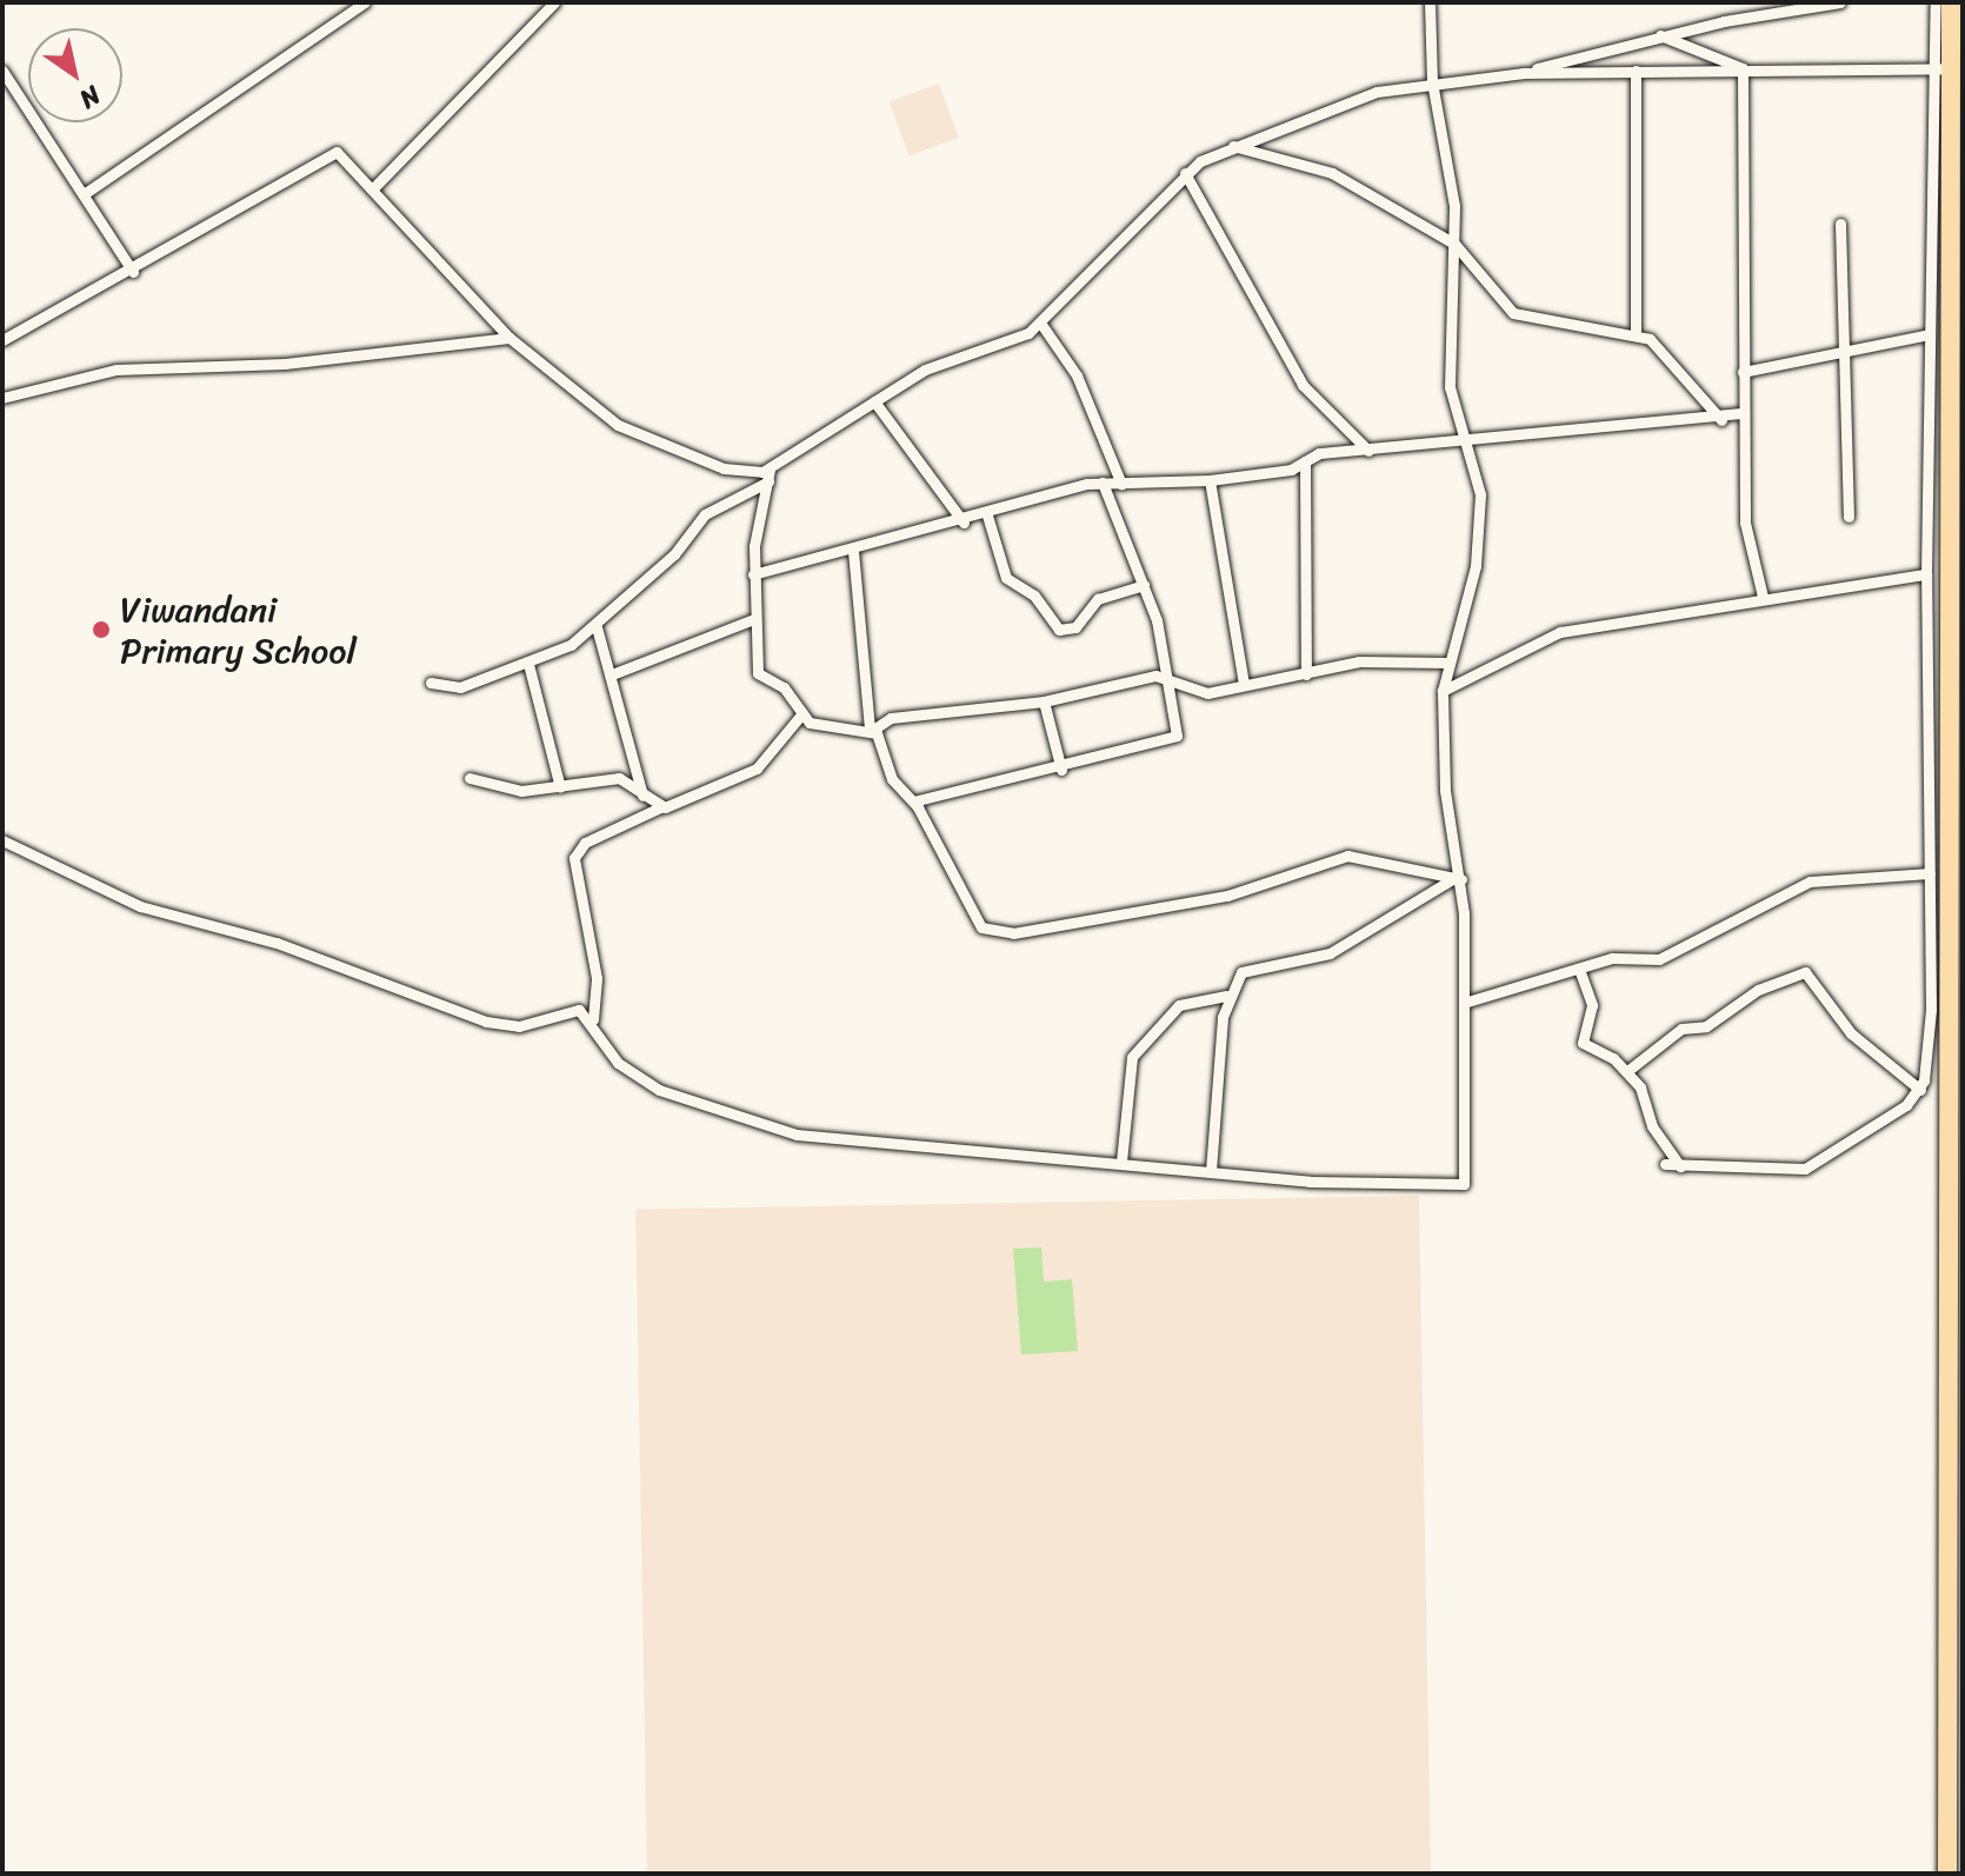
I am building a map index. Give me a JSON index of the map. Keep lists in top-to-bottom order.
{
  "places": ["Viwandani Primary School"],
  "north": "bottom right"
}
